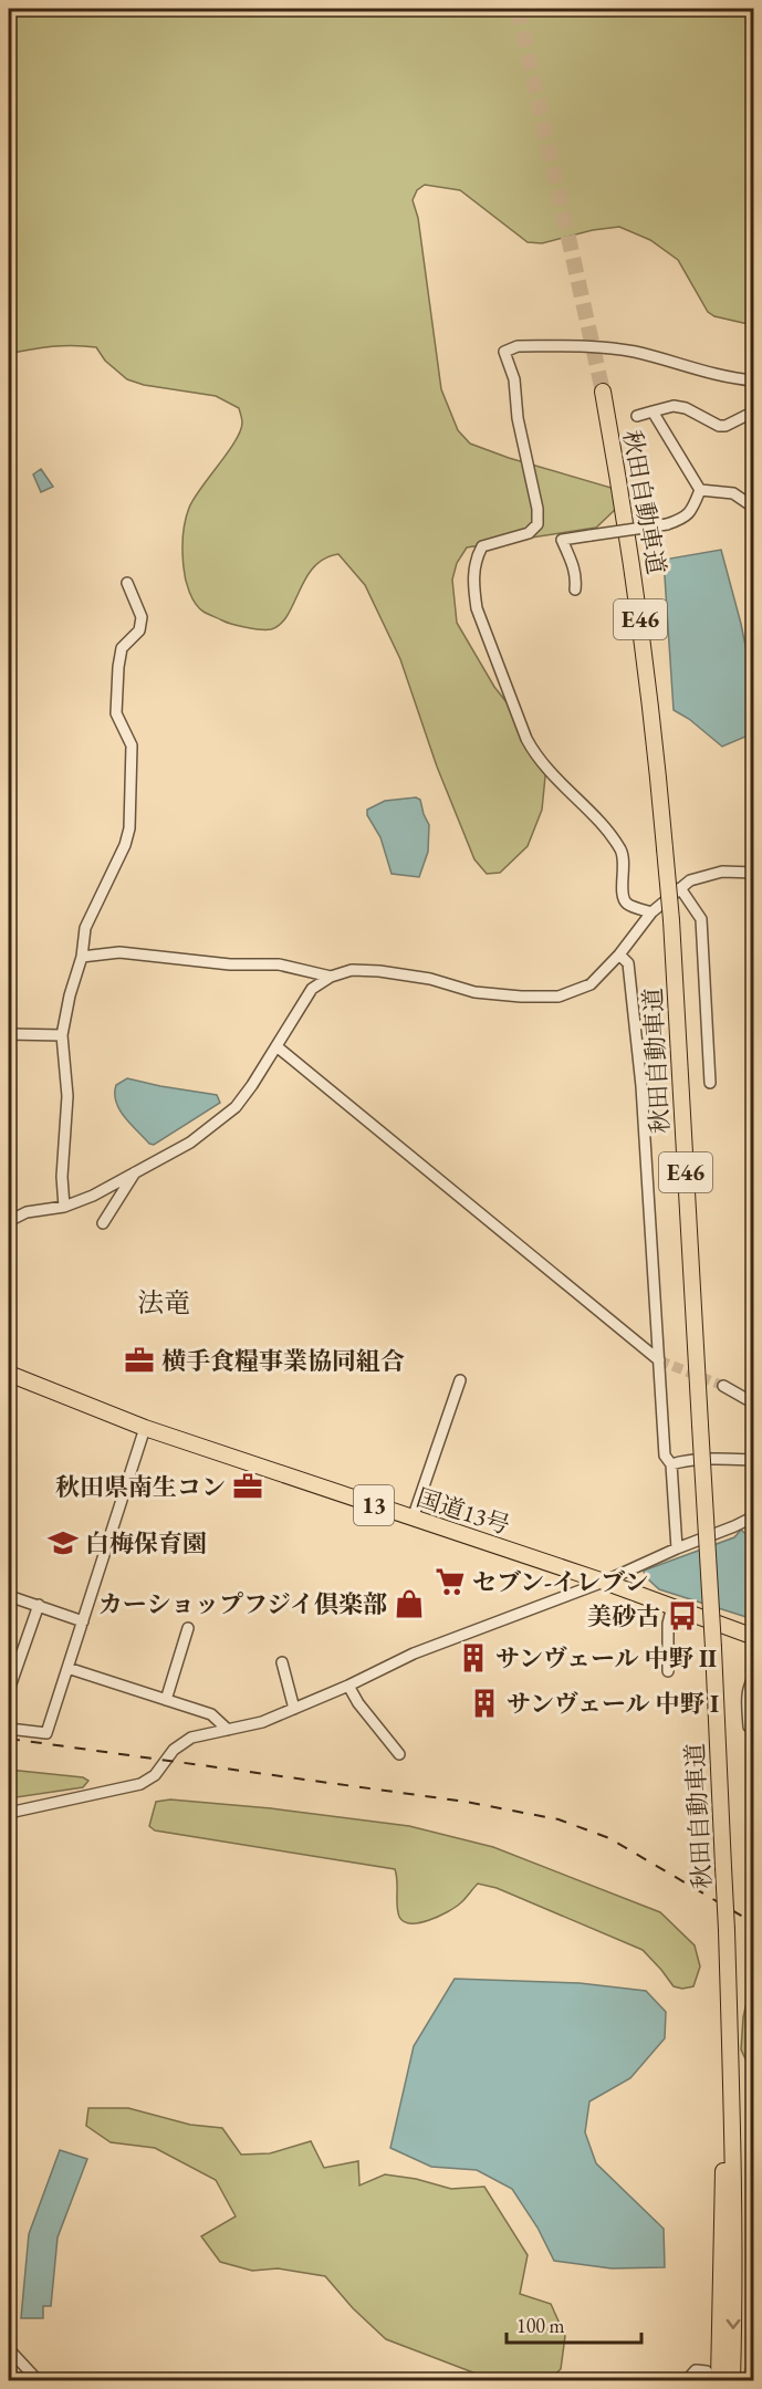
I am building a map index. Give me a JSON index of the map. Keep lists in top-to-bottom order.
{
  "streets": {
    "highway": [
      "秋田自動車道",
      "E46",
      "13",
      "国道13号"
    ]
  },
  "districts": ["法竜"],
  "places": {
    "office": ["横手食糧事業協同組合", "秋田県南生コン"],
    "school or university": ["白梅保育園"],
    "supermarket": ["セブン-イレブン"],
    "shop": ["カーショップフジイ倶楽部"],
    "bus stop": ["美砂古"],
    "building": ["サンヴェール 中野 II", "サンヴェール 中野 I"]
  },
  "scale_bar": "100 m"
}
